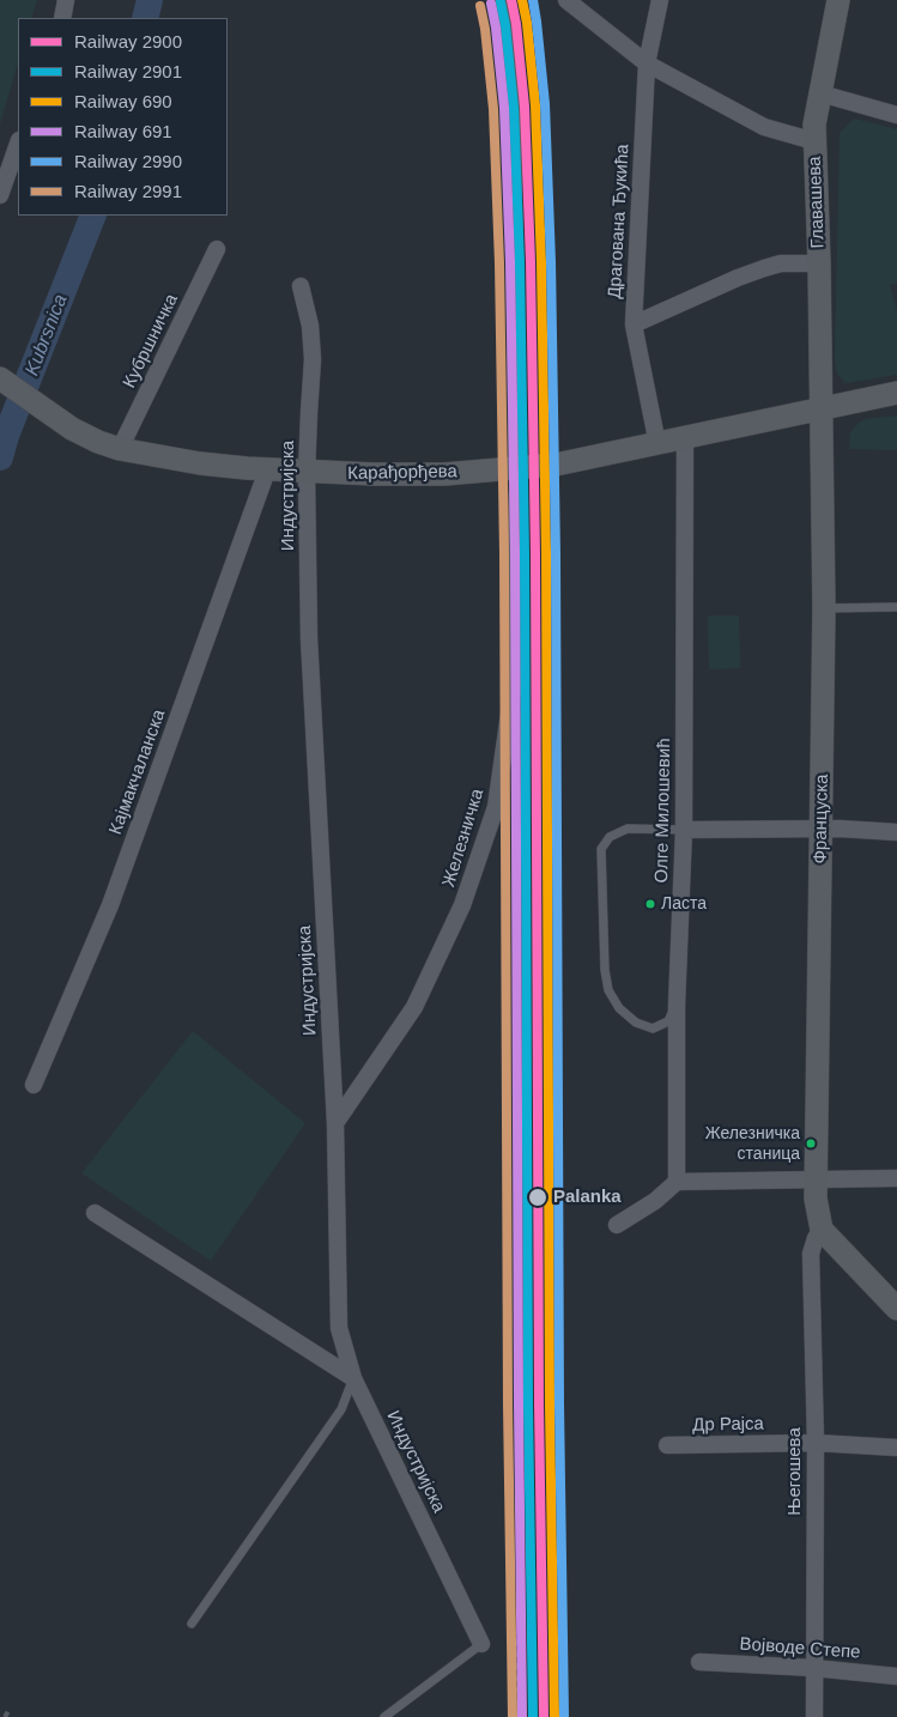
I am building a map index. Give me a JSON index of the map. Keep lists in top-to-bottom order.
{
  "streets": {
    "main road": ["Главашева", "Карађорђева", "Француска"],
    "street": [
      "Драгована Ђукића",
      "Кубршничка",
      "Индустријска",
      "Кајмакчаланска",
      "Олге Милошевић",
      "Железничка",
      "Др Рајса",
      "Његошева",
      "Војводе Степе"
    ]
  },
  "crossings": [
    ["Главашева", "Карађорђева"],
    ["Главашева", "Француска"],
    ["Драгована Ђукића", "Карађорђева"],
    ["Кубршничка", "Карађорђева"],
    ["Карађорђева", "Индустријска"],
    ["Карађорђева", "Кајмакчаланска"],
    ["Карађорђева", "Олге Милошевић"],
    ["Карађорђева", "Француска"],
    ["Индустријска", "Железничка"],
    ["Француска", "Његошева"],
    ["Др Рајса", "Његошева"],
    ["Његошева", "Војводе Степе"]
  ],
  "water": ["Kubrsnica"],
  "places": ["Ласта", "Железничка станица", "Palanka"],
  "lines": [
    "rail line 2900",
    "rail line 690",
    "rail line 2990",
    "rail line 2901",
    "rail line 691",
    "rail line 2991"
  ],
  "legend": [
    "Railway 2900",
    "Railway 2901",
    "Railway 690",
    "Railway 691",
    "Railway 2990",
    "Railway 2991"
  ]
}
